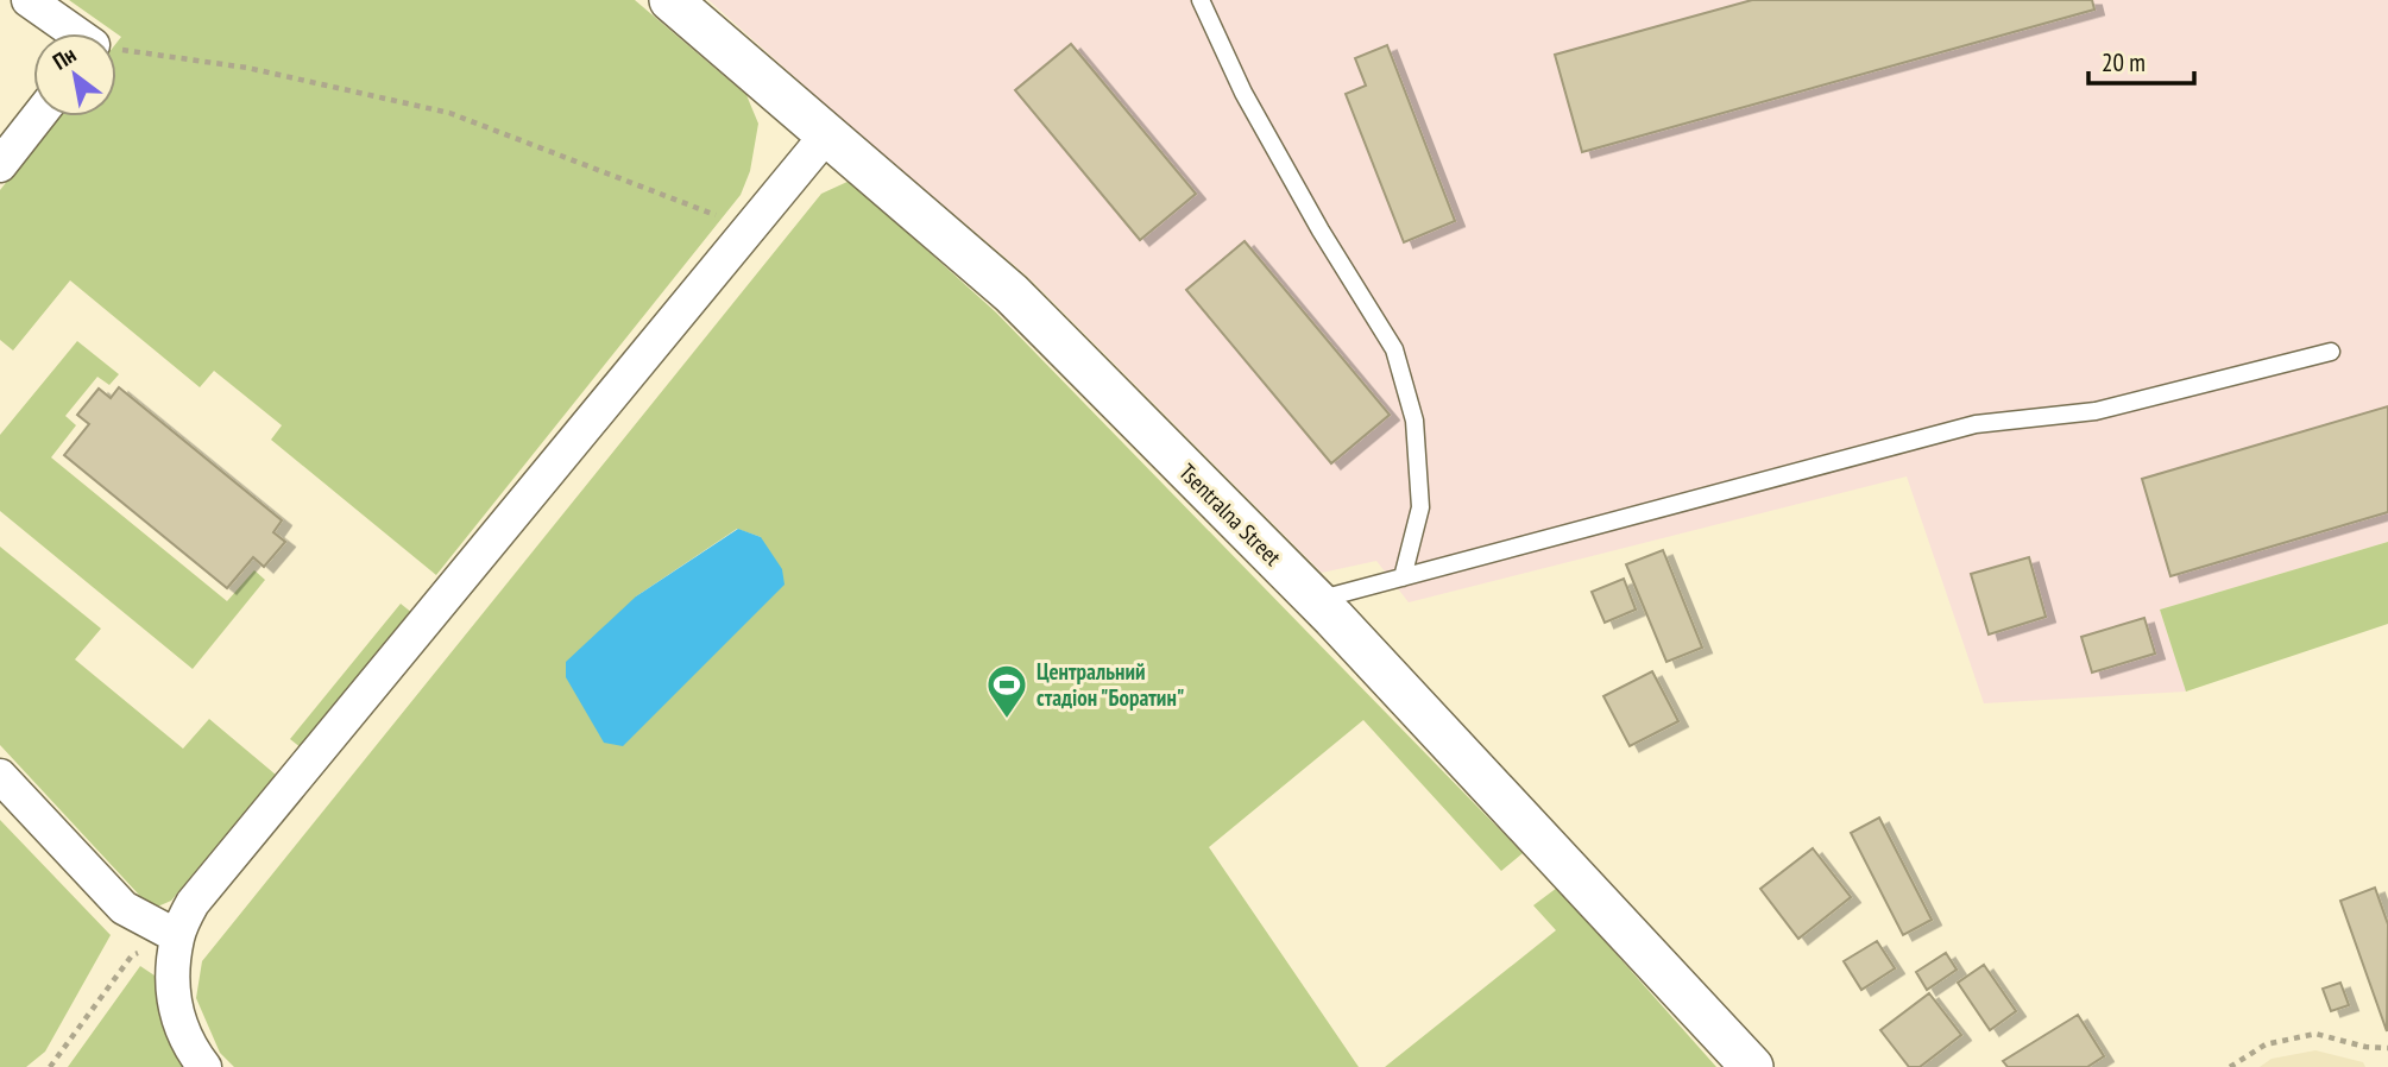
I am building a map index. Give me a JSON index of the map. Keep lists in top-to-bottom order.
{
  "streets": {
    "street": ["Tsentralna Street"]
  },
  "places": {
    "sports": ["Центральний стадіон \"Боратин\""]
  },
  "scale_bar": "20 m",
  "north": "top left"
}
